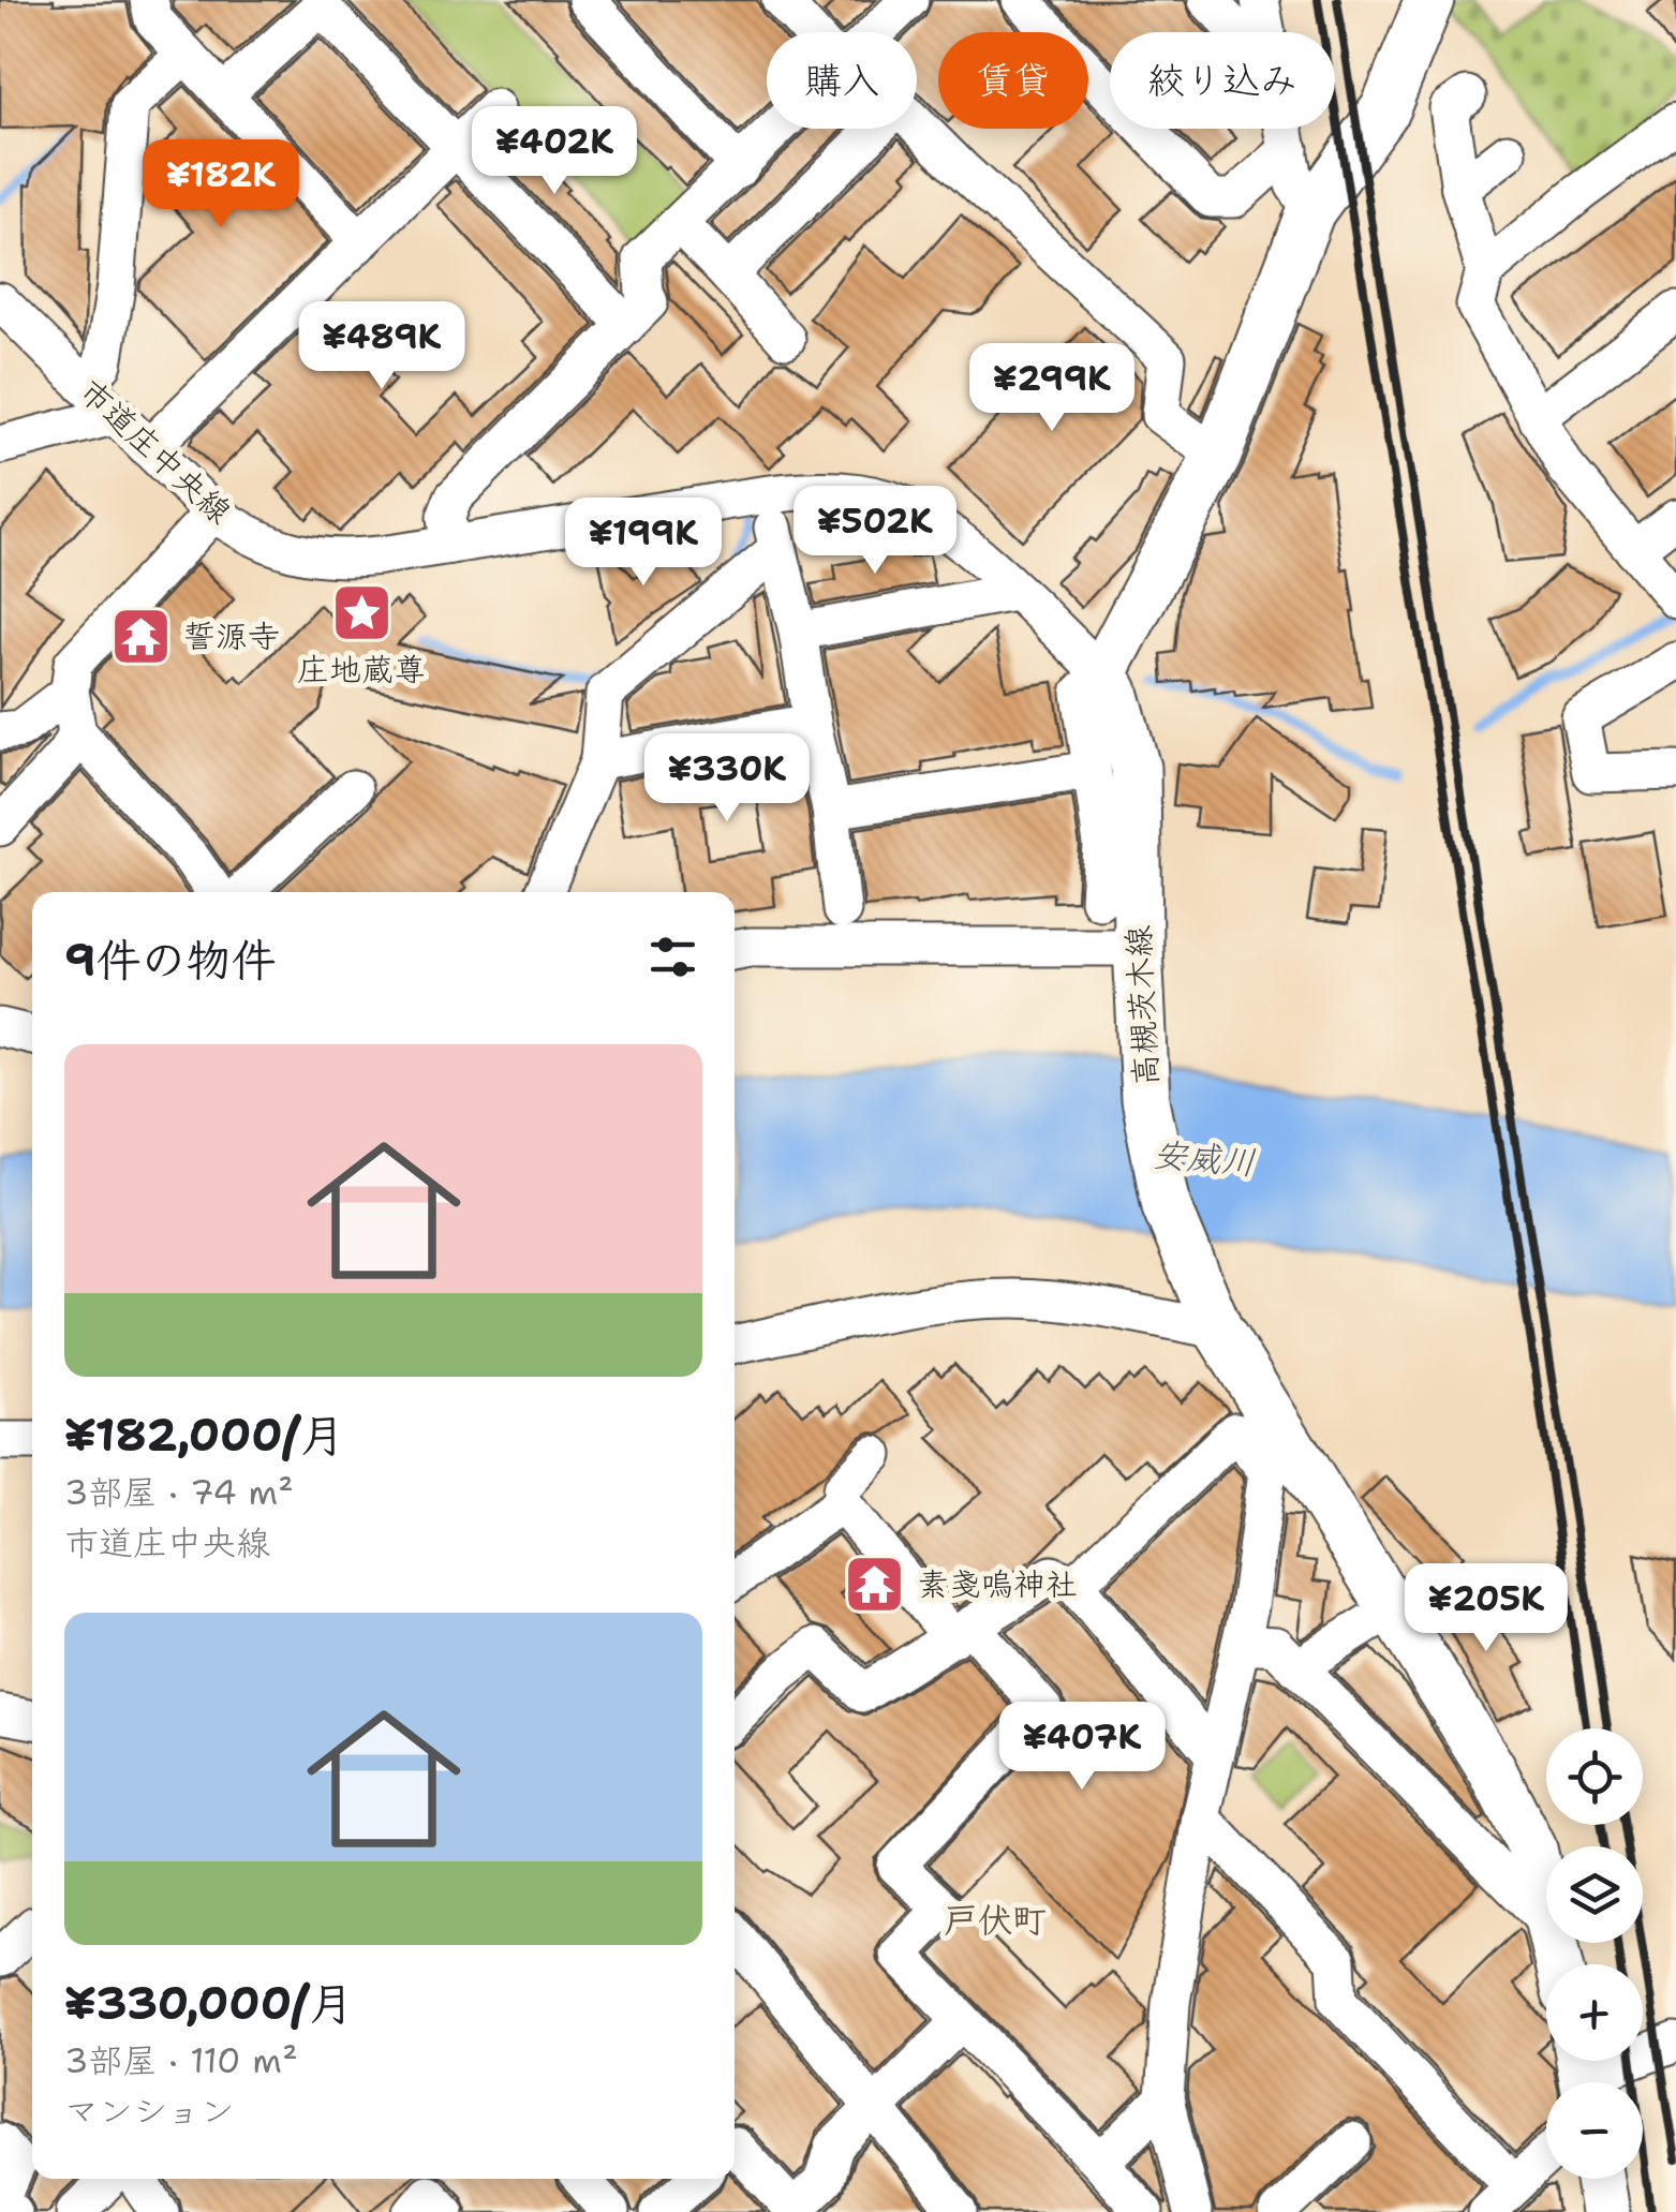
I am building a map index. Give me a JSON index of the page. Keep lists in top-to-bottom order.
{
  "streets": {
    "main road": ["高槻茨木線"],
    "street": ["市道庄中央線"]
  },
  "crossings": [
    ["市道庄中央線", "高槻茨木線"]
  ],
  "districts": ["戸伏町"],
  "water": ["安威川"],
  "places": {
    "place": ["庄地蔵尊"],
    "temple": ["誓源寺", "素戔嗚神社"]
  },
  "page": {
    "chip": ["購入", "賃貸", "絞り込み"],
    "price": [
      "¥402K",
      "¥182K",
      "¥489K",
      "¥299K",
      "¥502K",
      "¥199K",
      "¥330K",
      "¥205K",
      "¥407K"
    ],
    "heading": "9件の物件",
    "list": [
      {
        "name": "¥182,000/月",
        "note": "3部屋 · 74 m² · 市道庄中央線"
      },
      {
        "name": "¥330,000/月",
        "note": "3部屋 · 110 m² · マンション"
      }
    ],
    "map_buttons": ["+", "−"]
  }
}
